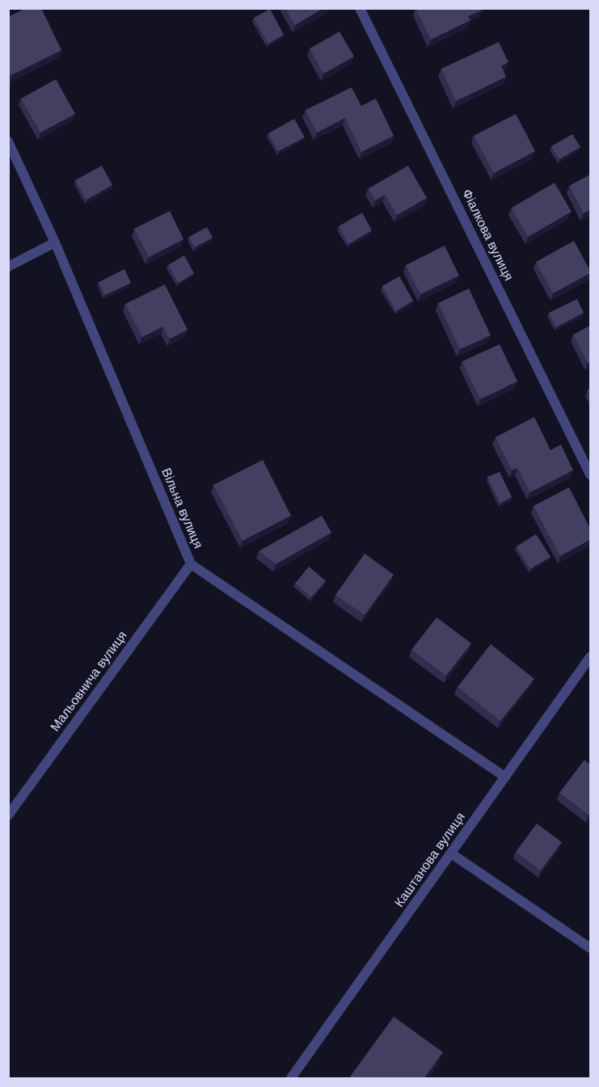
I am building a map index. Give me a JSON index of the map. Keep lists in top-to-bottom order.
{
  "streets": {
    "street": [
      "Фіалкова вулиця",
      "Вільна вулиця",
      "Мальовнича вулиця",
      "Каштанова вулиця"
    ]
  },
  "crossings": [
    ["Вільна вулиця", "Мальовнича вулиця"],
    ["Вільна вулиця", "Каштанова вулиця"]
  ]
}
